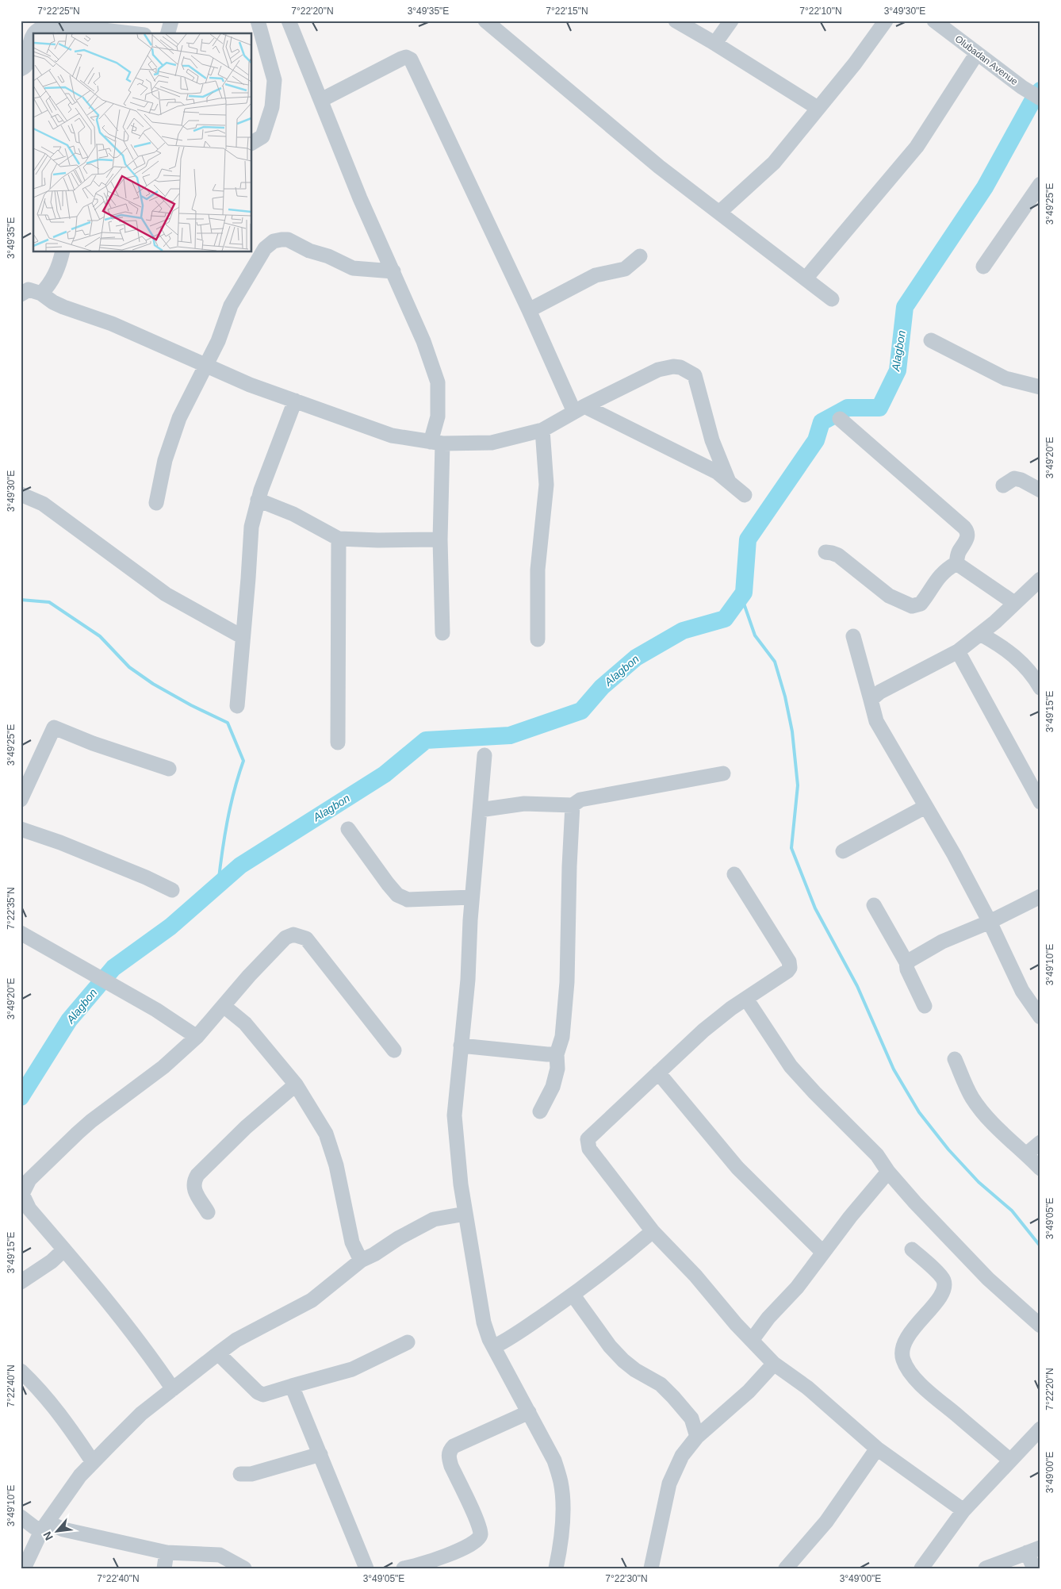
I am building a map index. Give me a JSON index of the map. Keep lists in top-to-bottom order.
{
  "streets": {
    "street": ["Olubadan Avenue"]
  },
  "water": ["Alagbon"],
  "north": "bottom left",
  "coordinates": [
    "7°22'25\"N",
    "7°22'20\"N",
    "3°49'35\"E",
    "7°22'15\"N",
    "7°22'10\"N",
    "3°49'30\"E",
    "3°49'25\"E",
    "3°49'20\"E",
    "3°49'15\"E",
    "7°22'35\"N",
    "3°49'10\"E",
    "3°49'05\"E",
    "7°22'40\"N",
    "3°49'00\"E",
    "7°22'30\"N"
  ]
}
